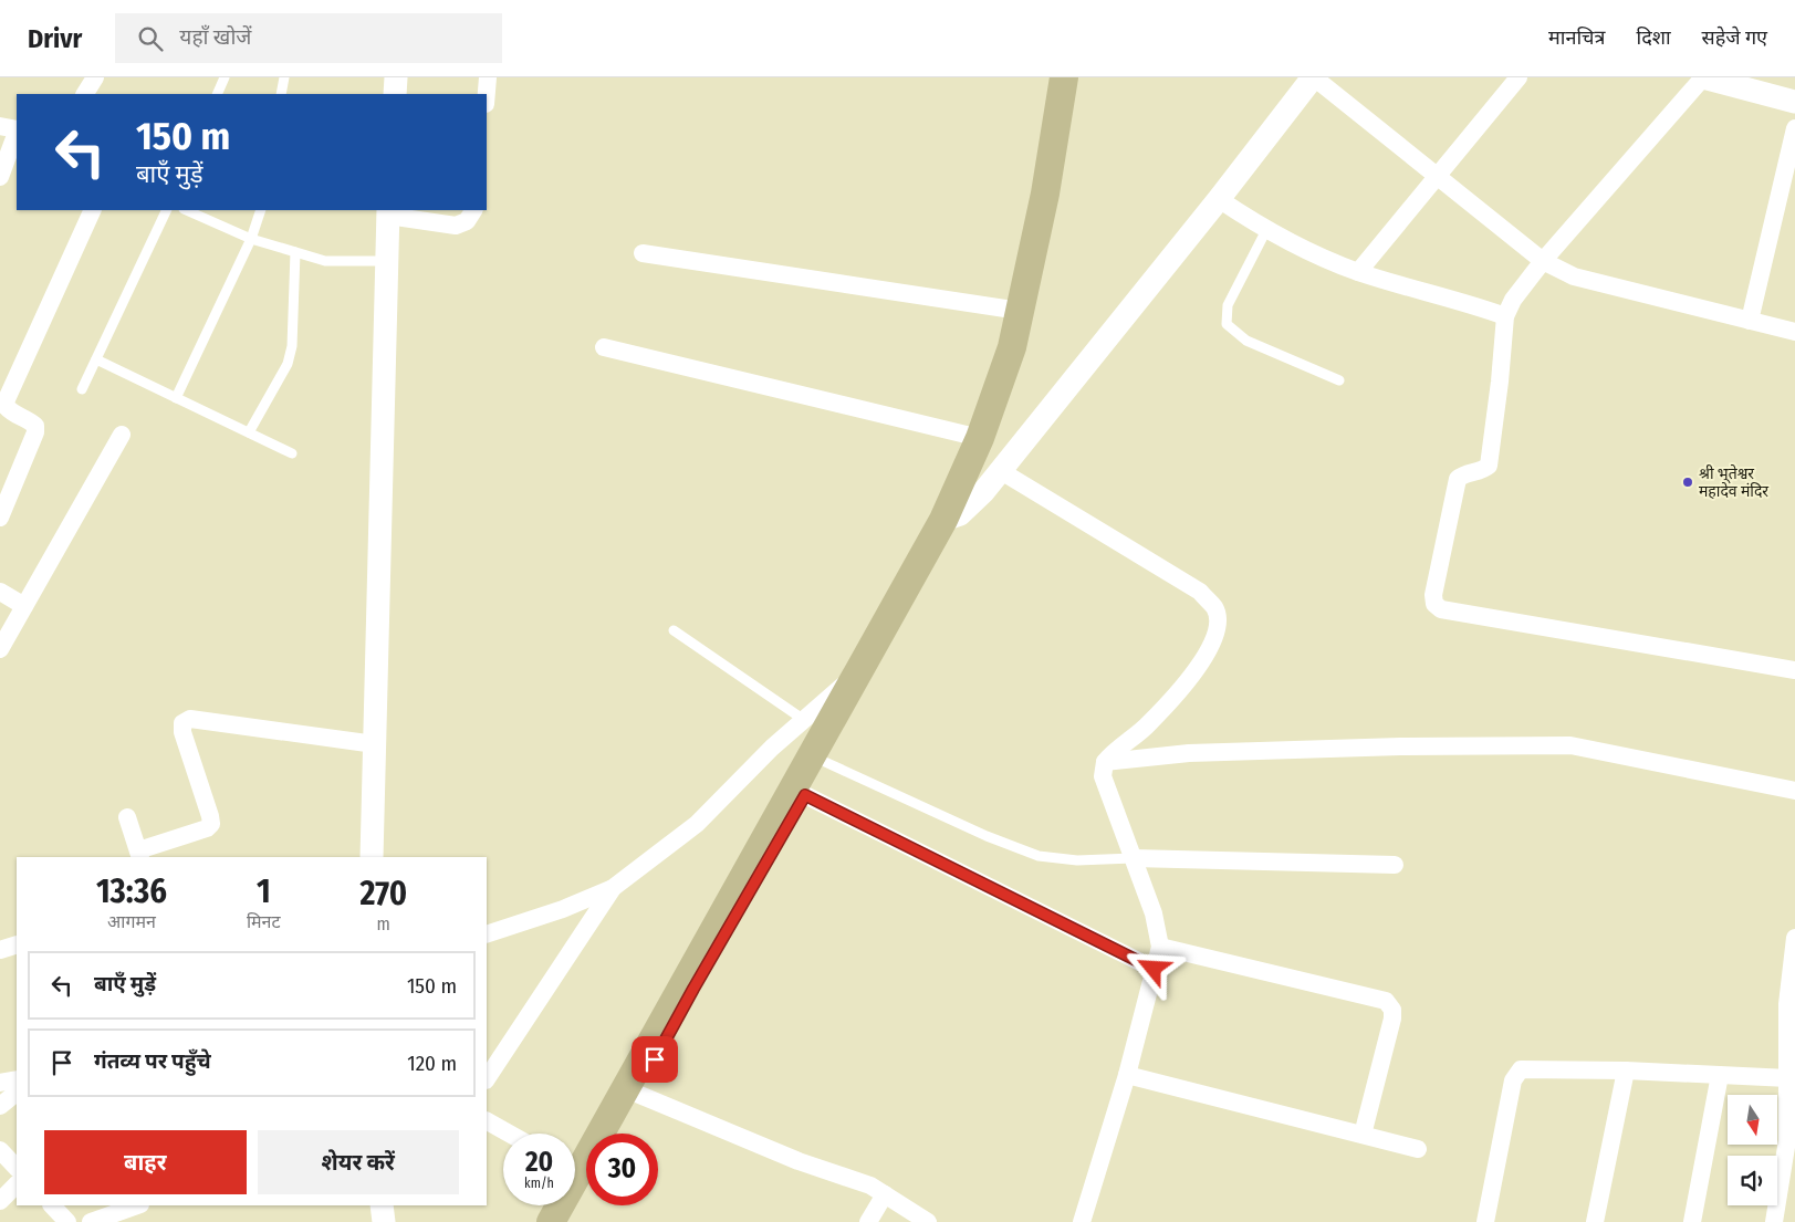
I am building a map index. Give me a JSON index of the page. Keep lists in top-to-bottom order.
{
  "places": ["श्री भूतेश्वर महादेव मंदिर"],
  "north": "bottom",
  "page": {
    "header": "Drivr",
    "search": "यहाँ खोजें",
    "nav": ["मानचित्र", "दिशा", "सहेजे गए"],
    "turn": ["150 m", "बाएँ मुड़ें"],
    "eta": [
      "13:36",
      "आगमन",
      "1",
      "मिनट",
      "270",
      "m"
    ],
    "list": [
      {
        "name": "बाएँ मुड़ें",
        "value": "150 m"
      },
      {
        "name": "गंतव्य पर पहुँचे",
        "value": "120 m"
      }
    ],
    "buttons": ["बाहर", "शेयर करें"],
    "speed": "20 km/h",
    "limit": "30"
  }
}
